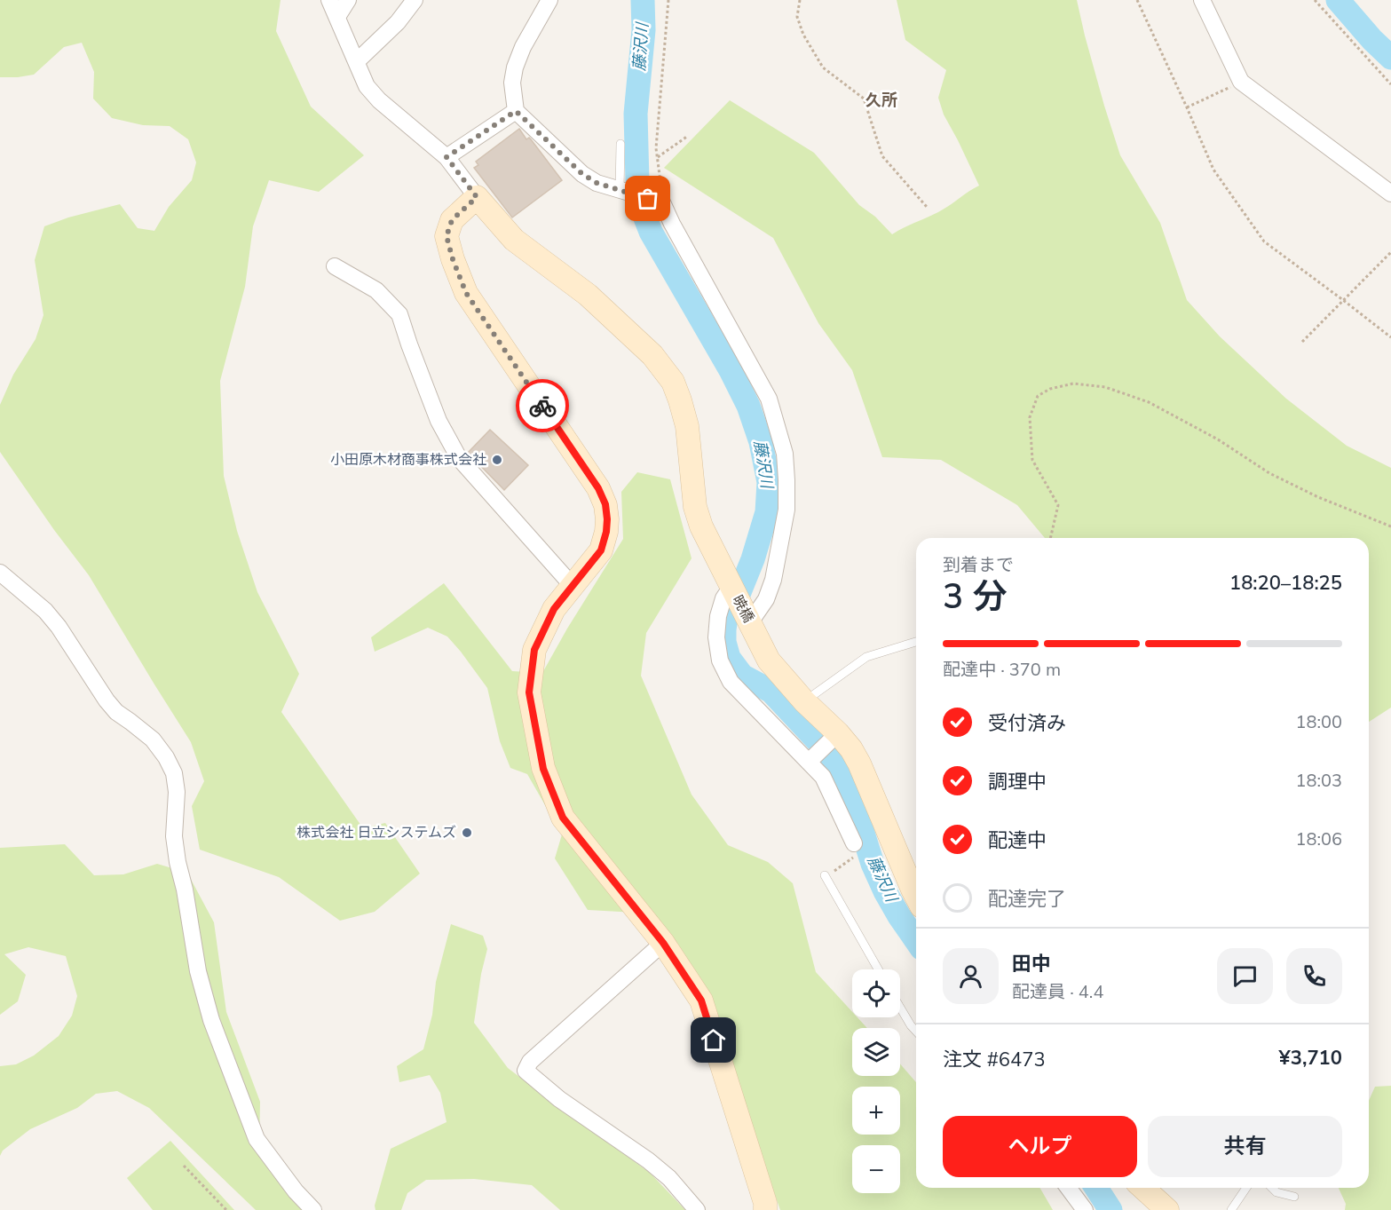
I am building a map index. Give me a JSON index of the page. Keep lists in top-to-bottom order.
{
  "streets": {
    "street": ["暁橋"]
  },
  "districts": ["久所"],
  "water": ["藤沢川"],
  "places": ["小田原木材商事株式会社", "株式会社 日立システムズ"],
  "page": {
    "heading": ["3 分", "到着まで", "18:20–18:25"],
    "panel": [
      "田中",
      "配達員 · 4.4",
      "注文 #6473",
      "¥3,710"
    ],
    "bar": "配達中 · 370 m",
    "list": [
      ["受付済み", "18:00"],
      ["調理中", "18:03"],
      ["配達中", "18:06"],
      "配達完了"
    ],
    "map_buttons": ["+", "−"],
    "buttons": ["ヘルプ", "共有"]
  }
}
